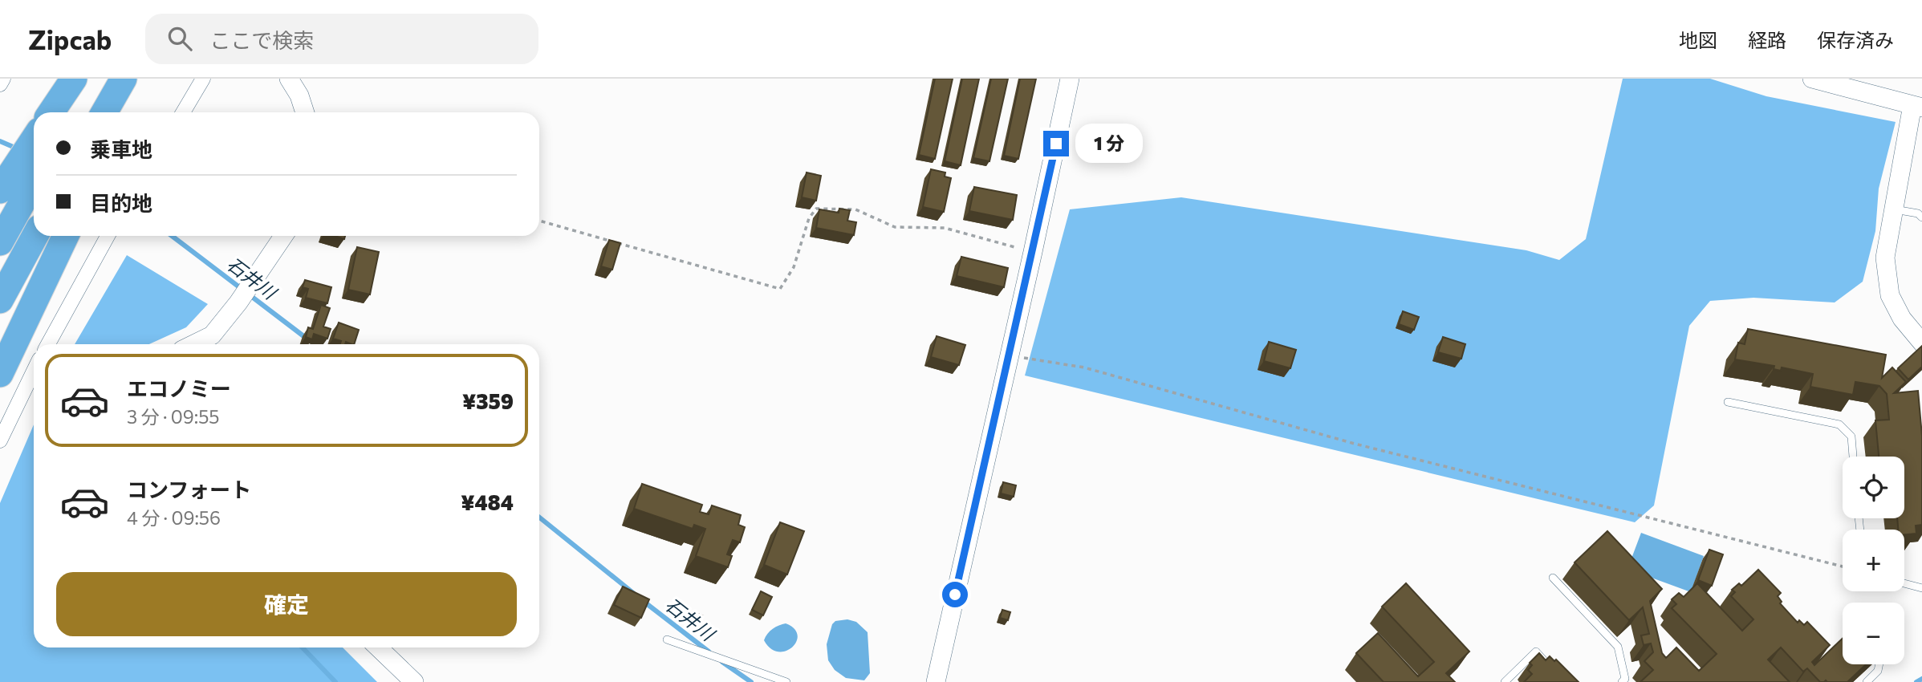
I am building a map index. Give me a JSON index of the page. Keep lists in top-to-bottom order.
{
  "water": ["石井川"],
  "page": {
    "header": "Zipcab",
    "search": "ここで検索",
    "nav": ["地図", "経路", "保存済み"],
    "banner": ["乗車地", "目的地"],
    "bubble": "1 分",
    "list": [
      {
        "name": "エコノミー",
        "note": "3 分 · 09:55",
        "value": "¥359"
      },
      {
        "name": "コンフォート",
        "note": "4 分 · 09:56",
        "value": "¥484"
      }
    ],
    "map_buttons": ["+", "−"],
    "buttons": "確定"
  }
}
